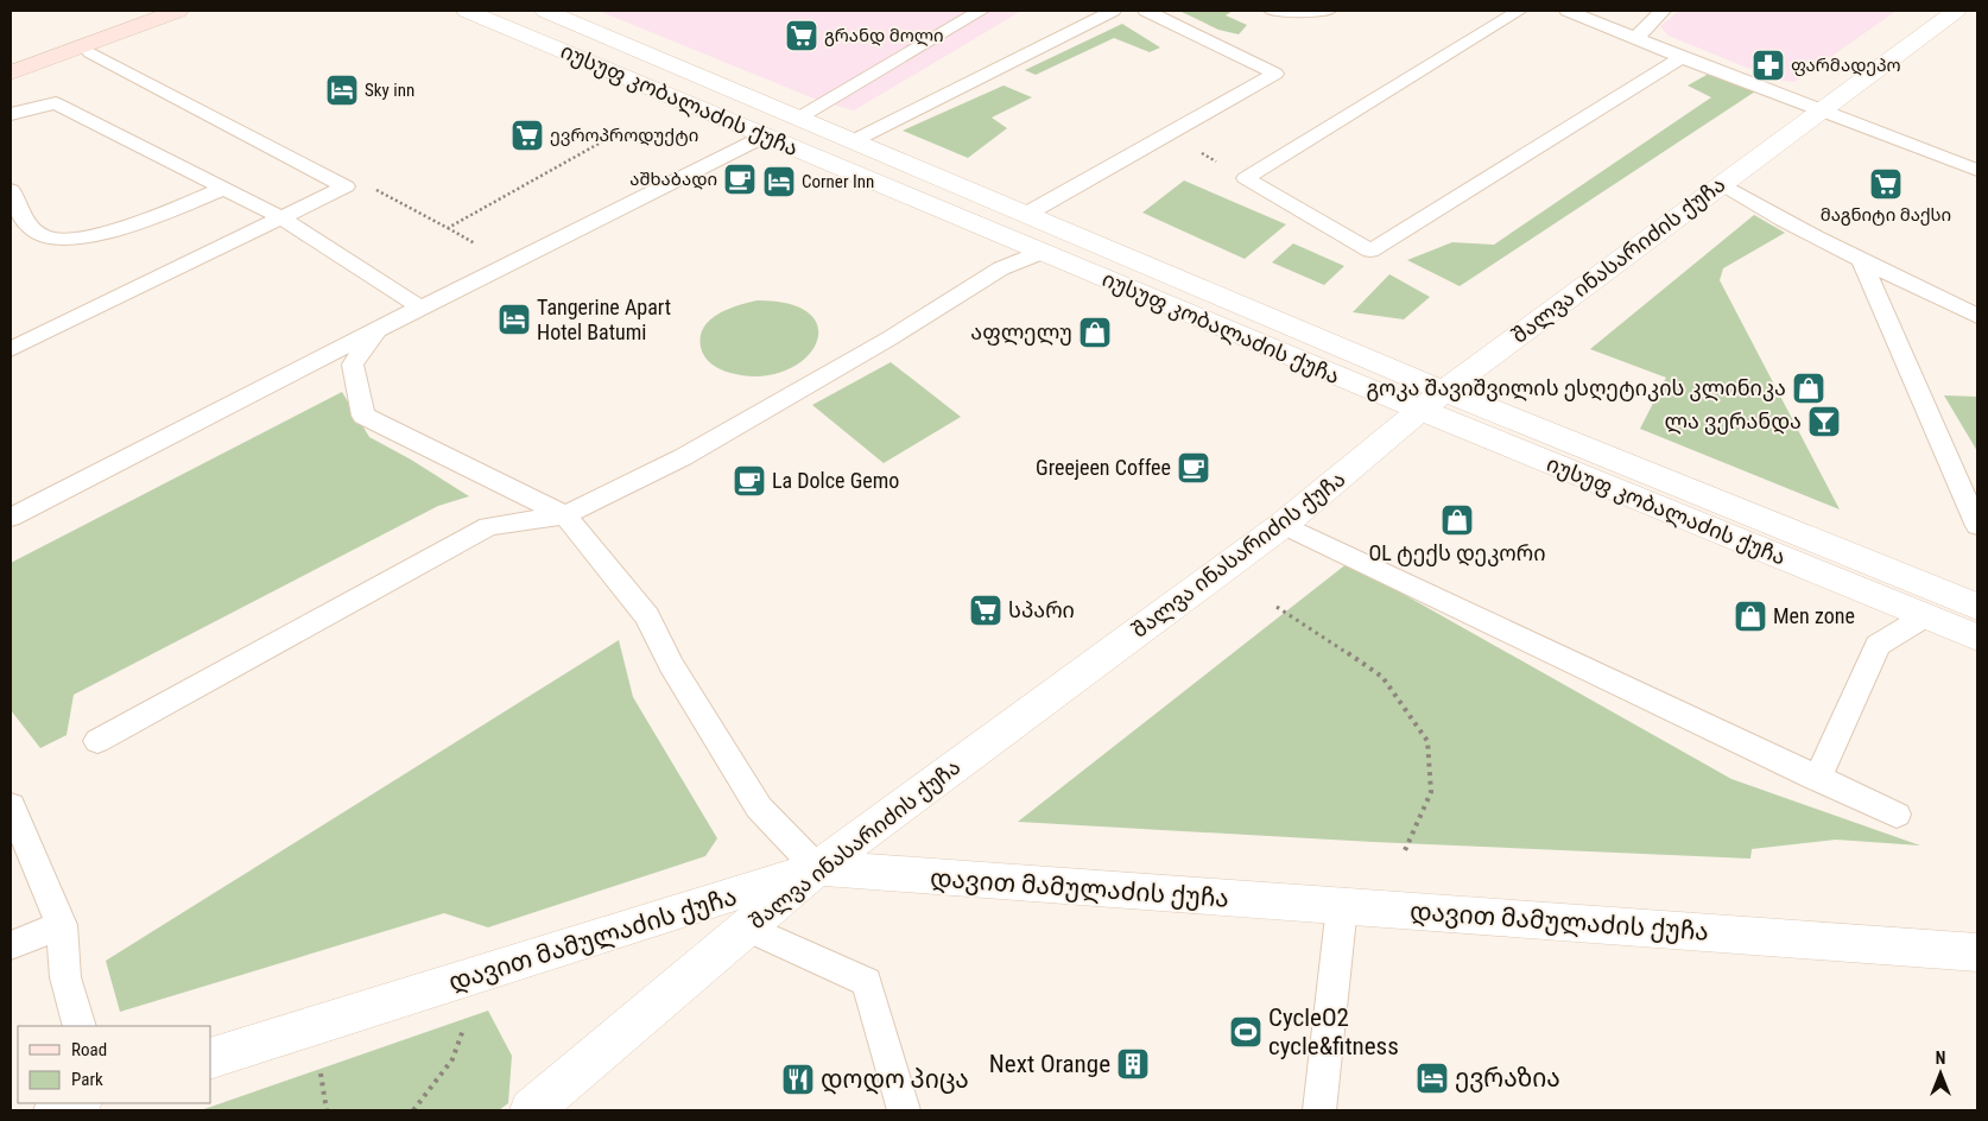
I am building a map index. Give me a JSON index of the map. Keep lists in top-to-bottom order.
{
  "streets": {
    "street": ["იუსუფ კობალაძის ქუჩა", "შალვა ინასარიძის ქუჩა", "დავით მამულაძის ქუჩა"]
  },
  "crossings": [
    ["იუსუფ კობალაძის ქუჩა", "შალვა ინასარიძის ქუჩა"],
    ["შალვა ინასარიძის ქუჩა", "დავით მამულაძის ქუჩა"]
  ],
  "places": {
    "supermarket": [
      "გრანდ მოლი",
      "ევროპროდუქტი",
      "მაგნიტი მაქსი",
      "სპარი"
    ],
    "pharmacy": ["ფარმადეპო"],
    "hotel": [
      "Sky inn",
      "Corner Inn",
      "Tangerine Apart Hotel Batumi",
      "ევრაზია"
    ],
    "cafe": ["აშხაბადი", "Greejeen Coffee", "La Dolce Gemo"],
    "shop": [
      "აფლელუ",
      "გოკა შავიშვილის ესღეტიკის კლინიკა",
      "OL ტექს დეკორი",
      "Men zone"
    ],
    "bar": ["ლა ვერანდა"],
    "sports": ["CycleO2 cycle&fitness"],
    "building": ["Next Orange"],
    "restaurant": ["დოდო პიცა"]
  },
  "legend": ["Road", "Park"],
  "north": "top"
}
